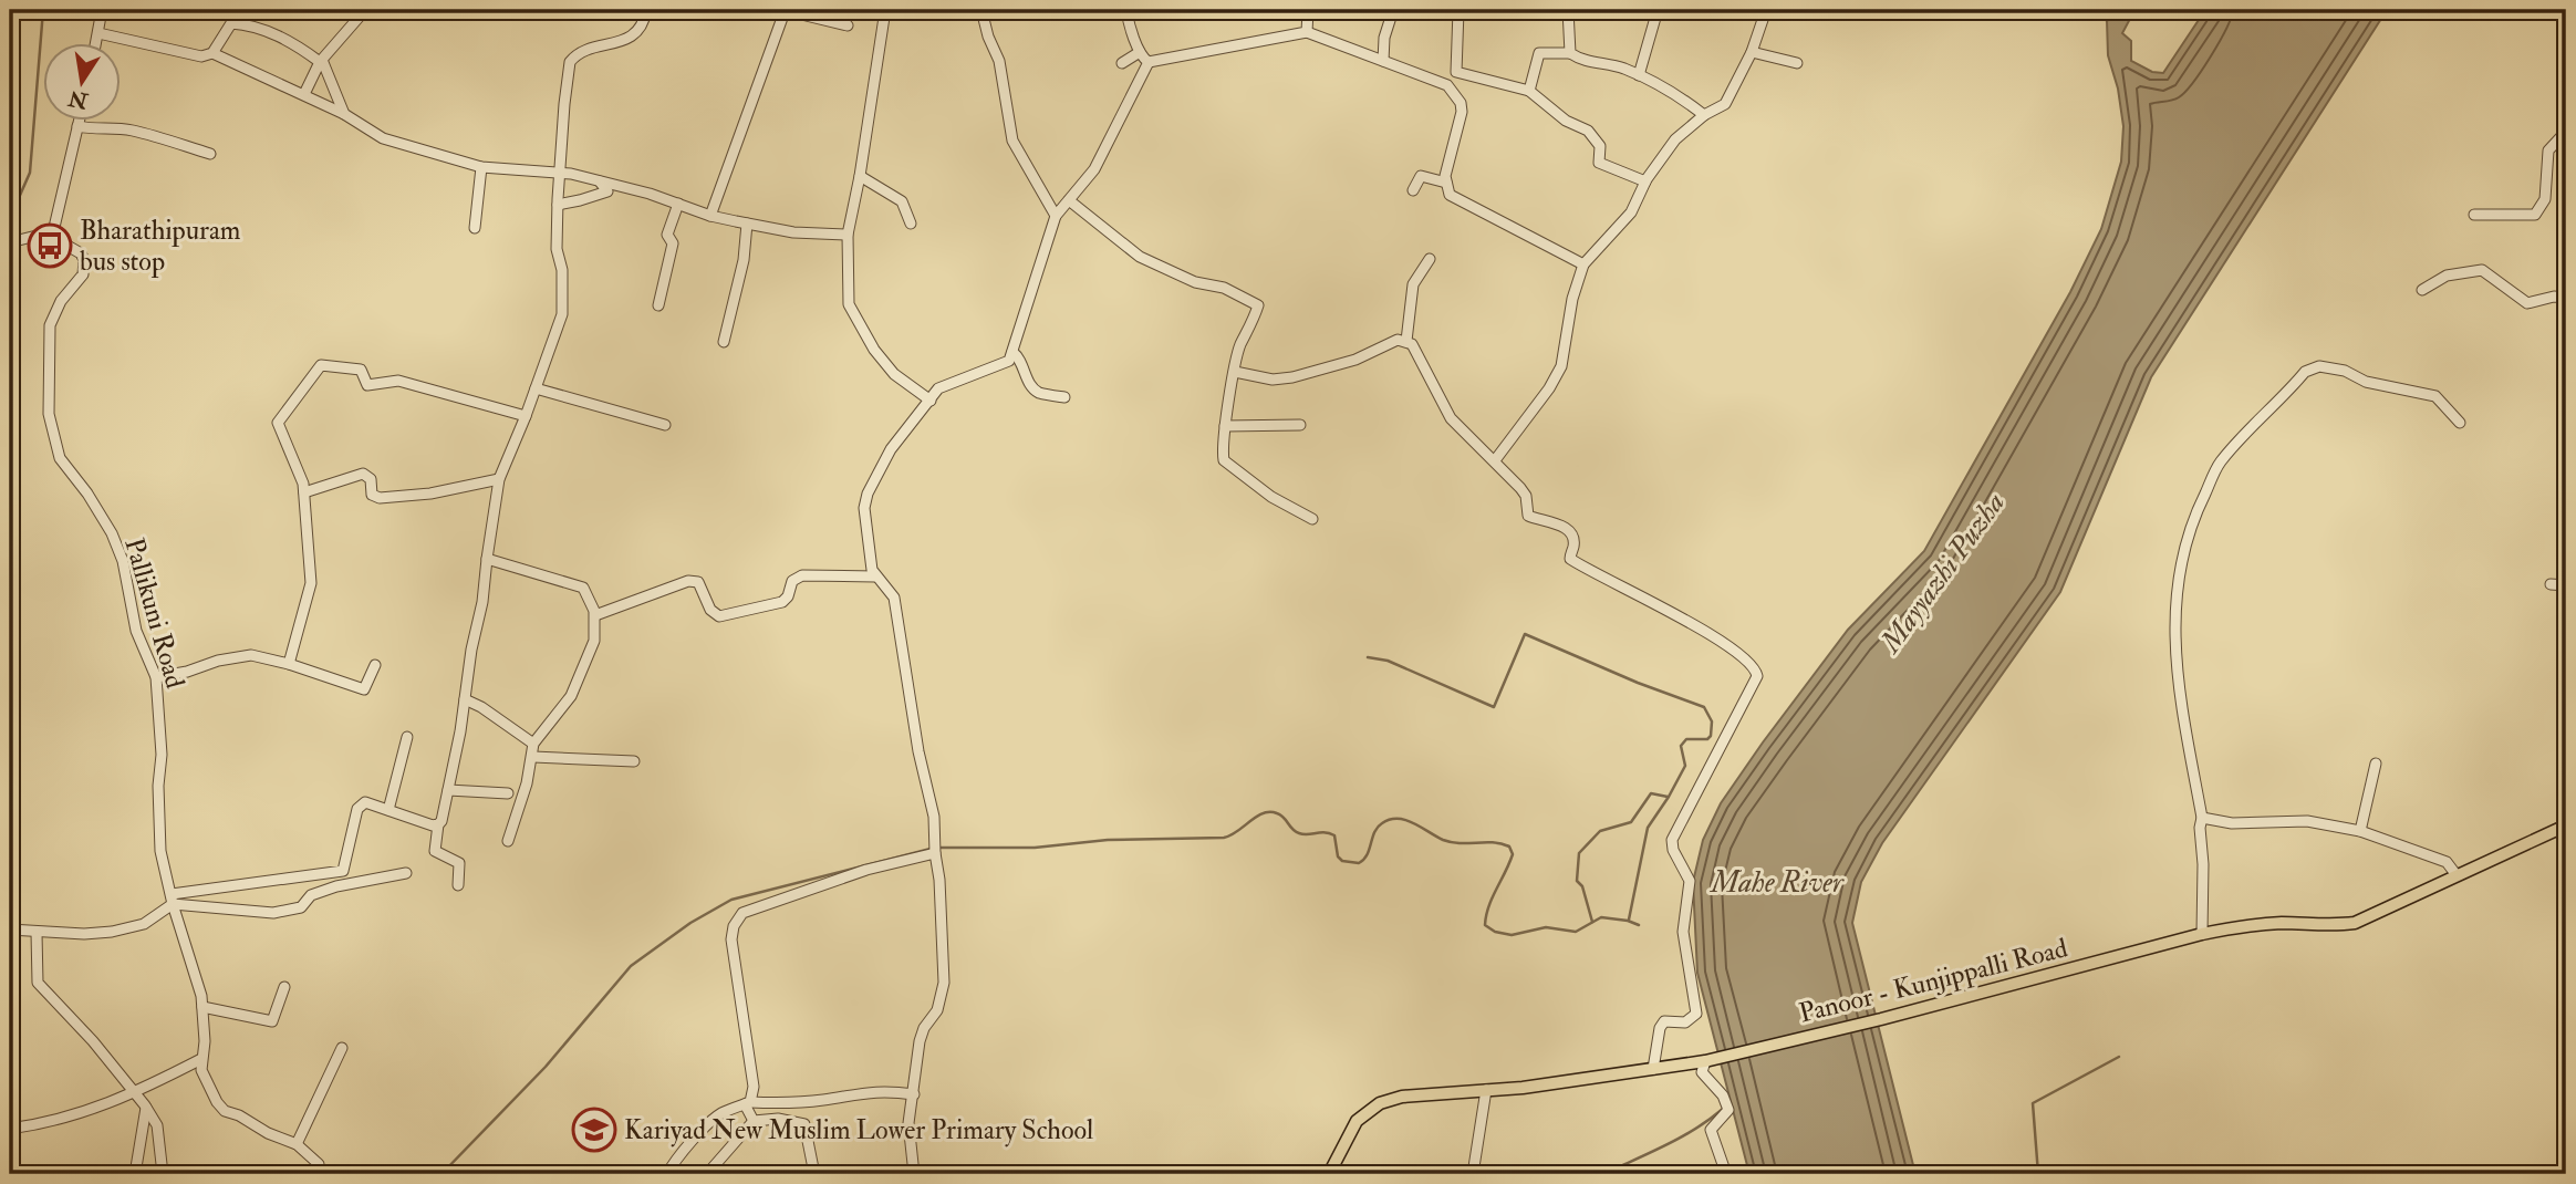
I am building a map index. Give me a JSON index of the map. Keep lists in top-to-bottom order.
{
  "streets": {
    "main road": ["Panoor - Kunjippalli Road"],
    "street": ["Pallikuni Road"]
  },
  "water": ["Mayyazhi Puzha", "Mahe River"],
  "places": {
    "bus stop": ["Bharathipuram bus stop"],
    "school or university": ["Kariyad New Muslim Lower Primary School"]
  },
  "north": "bottom"
}
